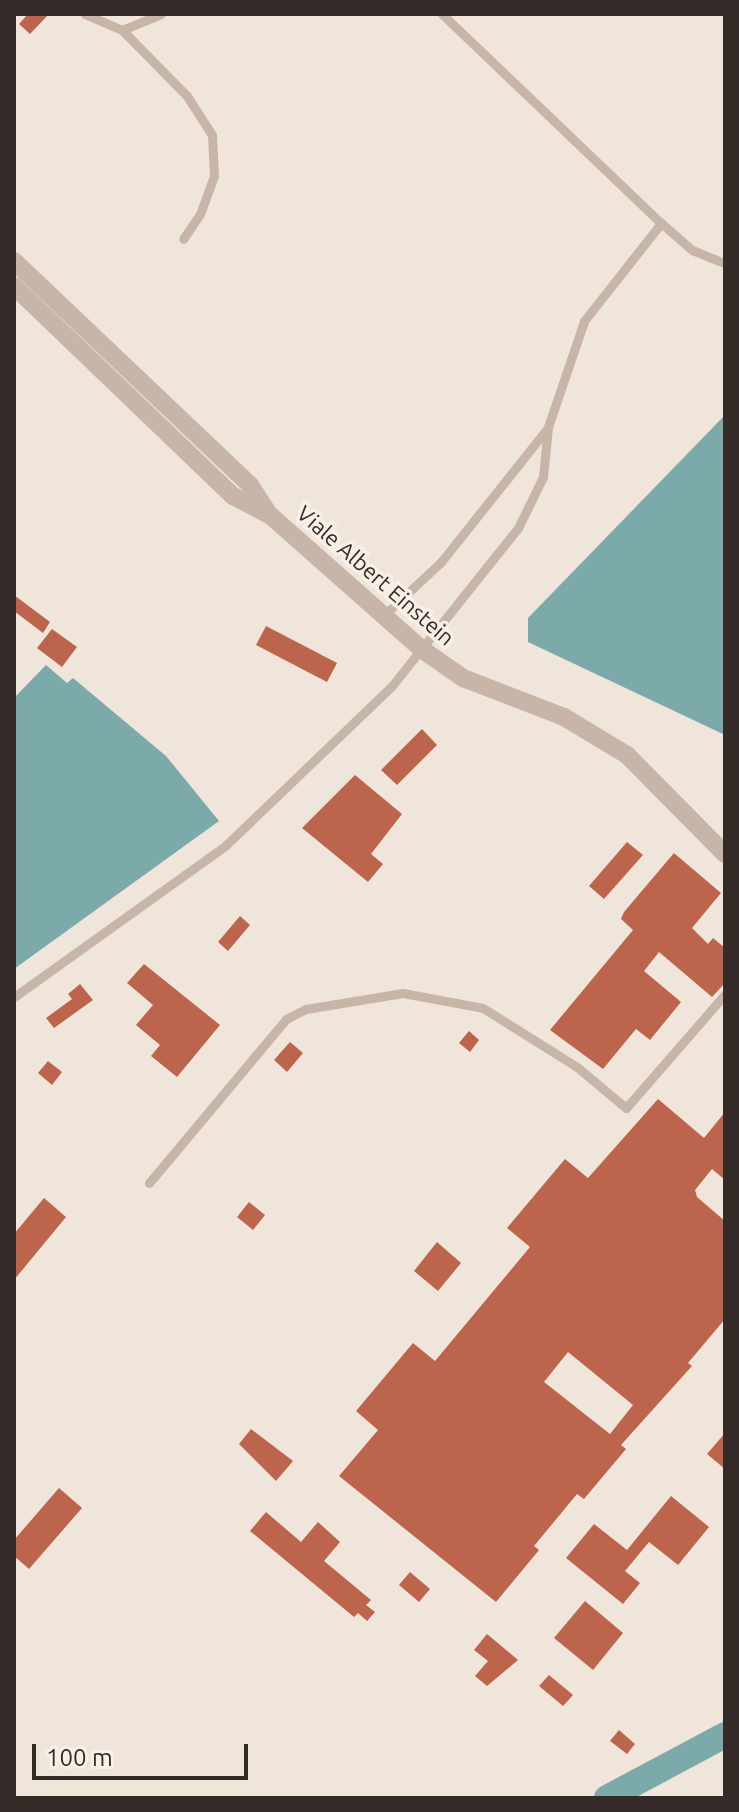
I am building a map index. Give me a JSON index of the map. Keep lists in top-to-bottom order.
{
  "streets": {
    "street": ["Viale Albert Einstein"]
  },
  "scale_bar": "100 m"
}
